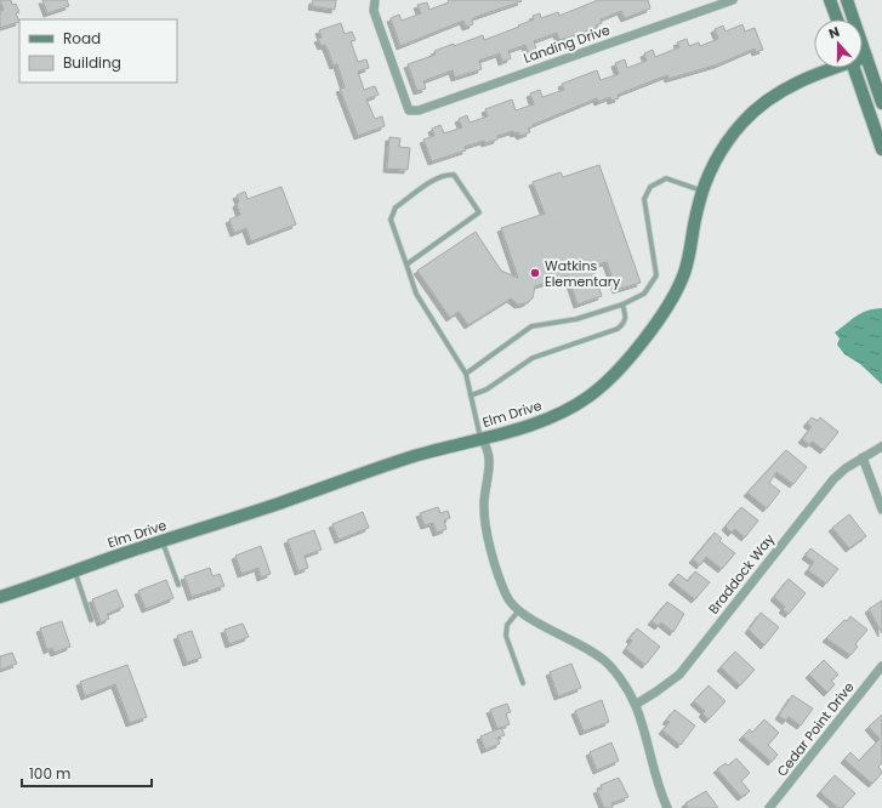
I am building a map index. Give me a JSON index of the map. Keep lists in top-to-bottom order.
{
  "streets": {
    "street": [
      "Landing Drive",
      "Elm Drive",
      "Braddock Way",
      "Cedar Point Drive"
    ]
  },
  "places": ["Watkins Elementary"],
  "legend": ["Road", "Building"],
  "scale_bar": "100 m",
  "north": "top"
}
